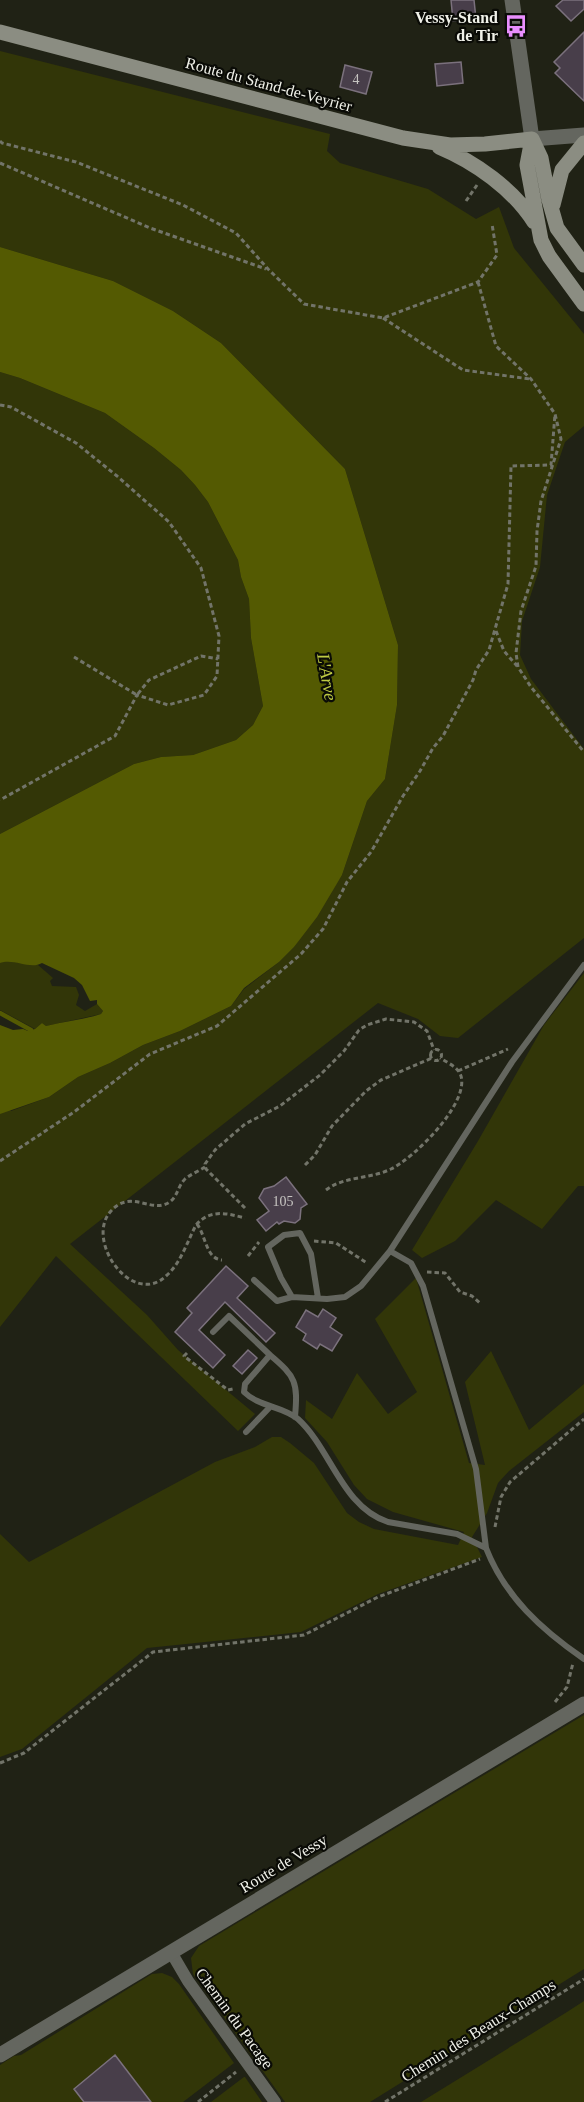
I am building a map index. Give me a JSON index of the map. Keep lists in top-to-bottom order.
{
  "streets": {
    "main road": ["Route du Stand-de-Veyrier"],
    "street": ["Route de Vessy", "Chemin du Pacage"],
    "path": ["Chemin des Beaux-Champs"]
  },
  "crossings": [
    ["Route de Vessy", "Chemin du Pacage"]
  ],
  "water": ["L'Arve"],
  "places": {
    "bus stop": ["Vessy-Stand de Tir"]
  },
  "house_numbers": ["4", "105"]
}
